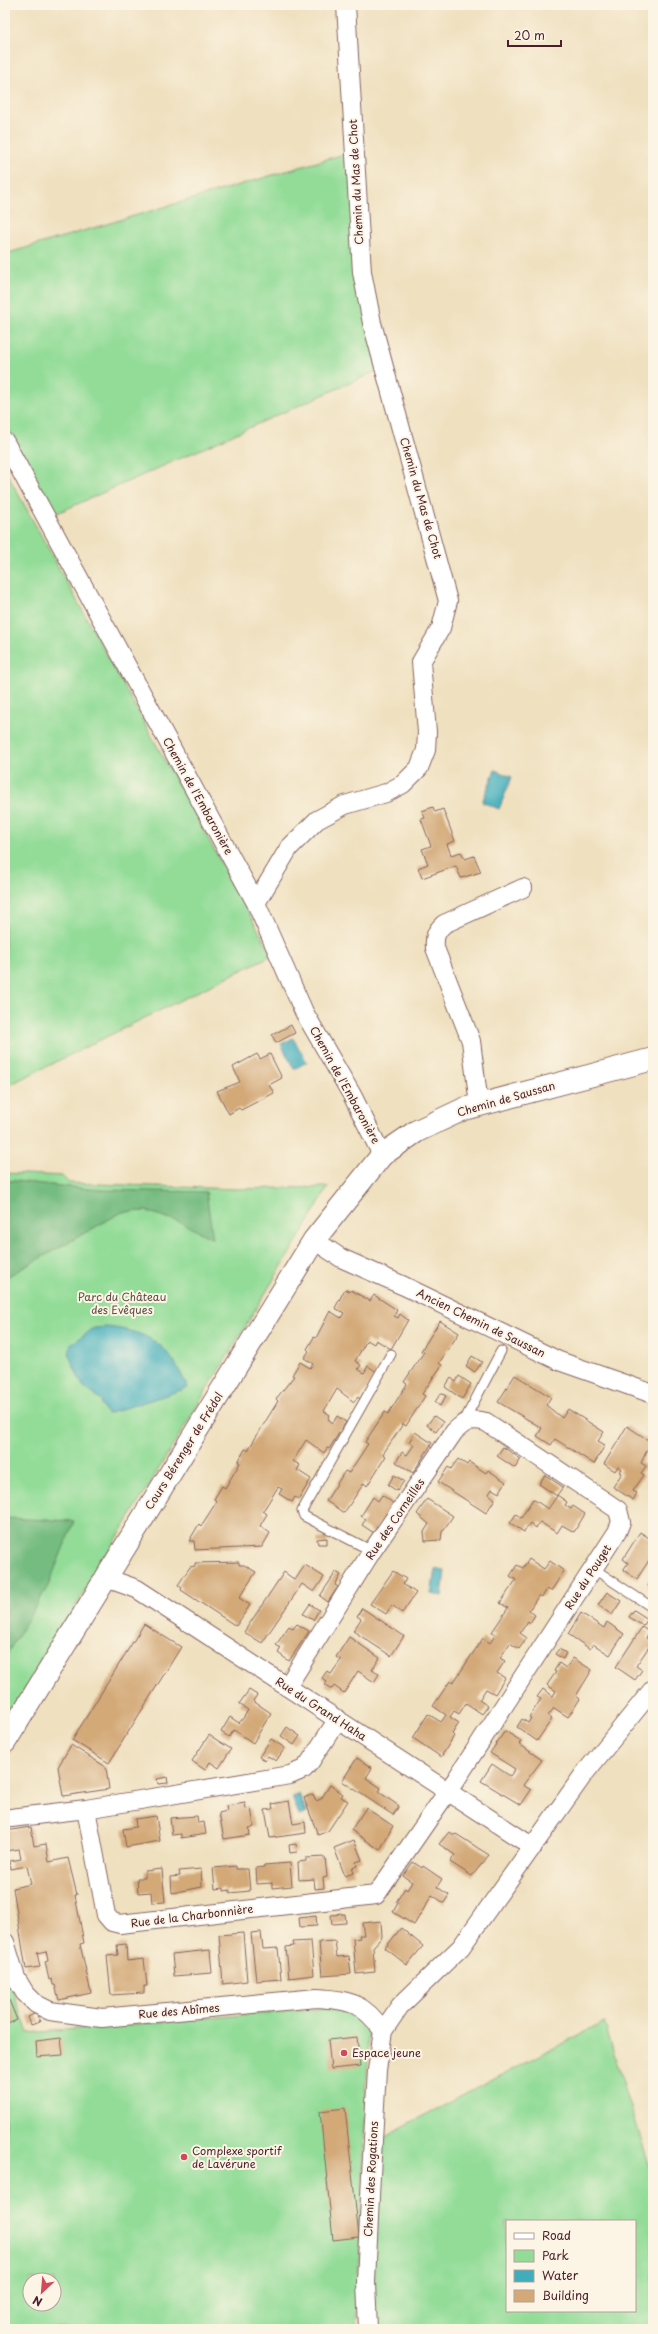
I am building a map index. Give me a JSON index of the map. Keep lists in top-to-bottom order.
{
  "streets": {
    "street": [
      "Chemin du Mas de Chot",
      "Chemin de l'Embaronière",
      "Chemin de Saussan",
      "Ancien Chemin de Saussan",
      "Cours Bérenger de Frédol",
      "Rue des Corneilles",
      "Rue du Pouget",
      "Rue du Grand Haha",
      "Rue de la Charbonnière",
      "Rue des Abîmes",
      "Chemin des Rogations"
    ]
  },
  "crossings": [
    ["Chemin du Mas de Chot", "Chemin de l'Embaronière"],
    ["Chemin de l'Embaronière", "Chemin de Saussan"],
    ["Chemin de l'Embaronière", "Cours Bérenger de Frédol"],
    ["Chemin de Saussan", "Cours Bérenger de Frédol"],
    ["Ancien Chemin de Saussan", "Cours Bérenger de Frédol"],
    ["Cours Bérenger de Frédol", "Rue du Grand Haha"],
    ["Rue des Corneilles", "Rue du Pouget"],
    ["Rue des Corneilles", "Rue du Grand Haha"],
    ["Rue du Pouget", "Rue du Grand Haha"],
    ["Rue du Pouget", "Rue de la Charbonnière"],
    ["Rue du Grand Haha", "Rue de la Charbonnière"],
    ["Rue des Abîmes", "Chemin des Rogations"]
  ],
  "parks": ["Parc du Château des Evêques"],
  "places": ["Espace jeune", "Complexe sportif de Lavérune"],
  "legend": [
    "Road",
    "Park",
    "Water",
    "Building"
  ],
  "scale_bar": "20 m",
  "north": "bottom left"
}
